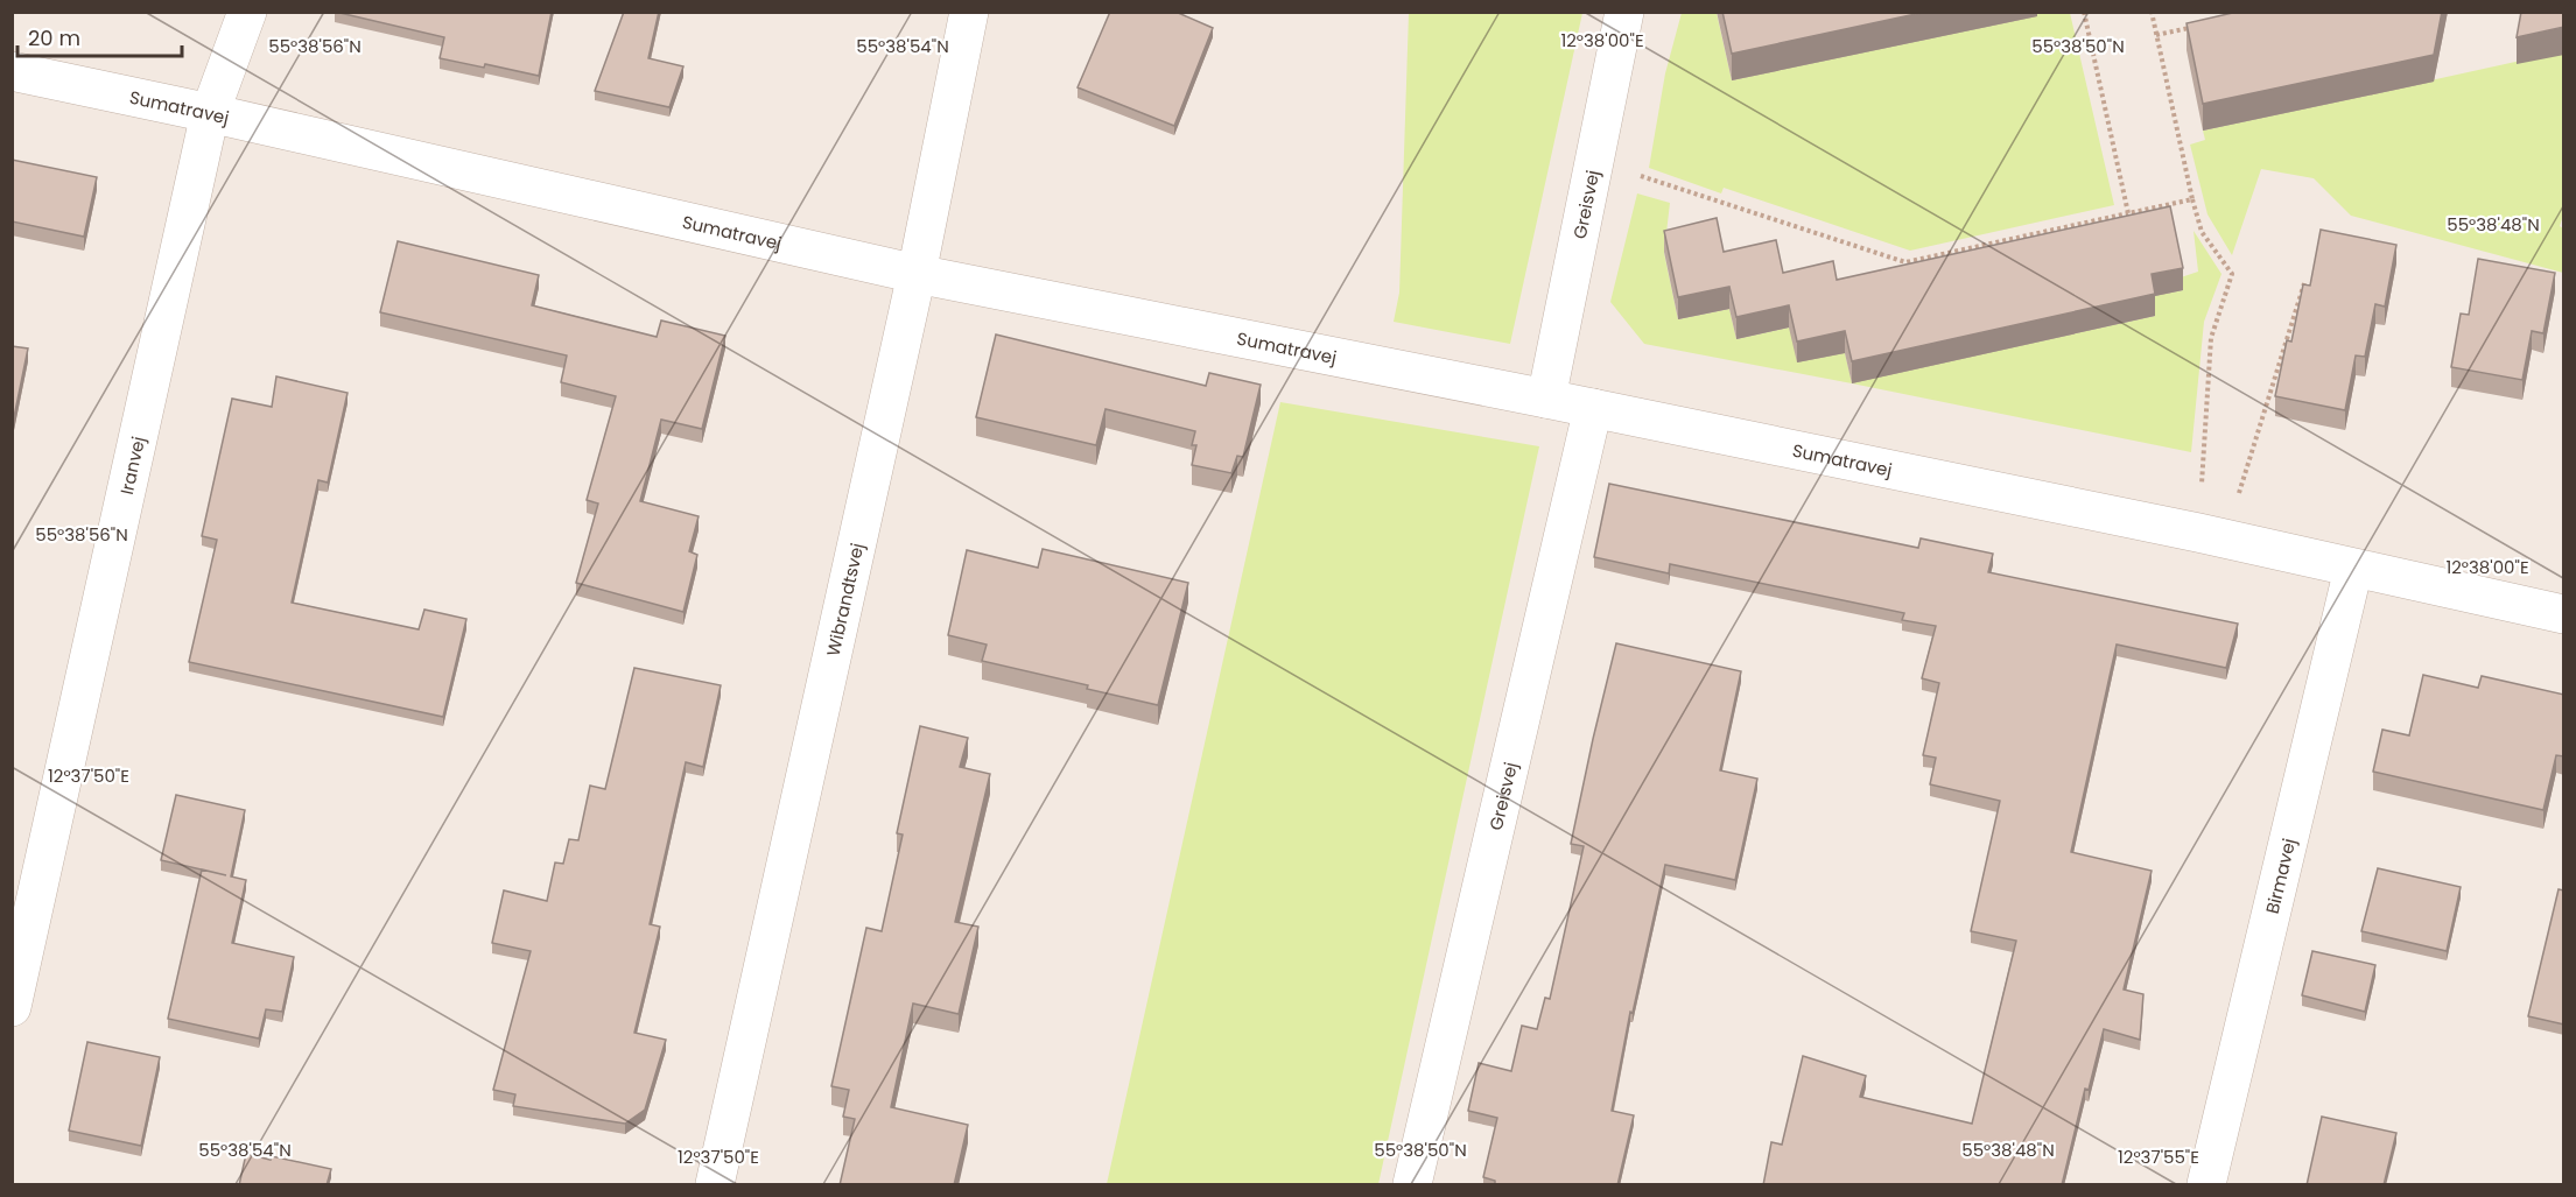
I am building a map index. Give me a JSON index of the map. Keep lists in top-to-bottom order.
{
  "streets": {
    "street": [
      "Sumatravej",
      "Greisvej",
      "Iranvej",
      "Wibrandtsvej",
      "Birmavej"
    ]
  },
  "crossings": [
    ["Sumatravej", "Greisvej"],
    ["Sumatravej", "Iranvej"],
    ["Sumatravej", "Wibrandtsvej"],
    ["Sumatravej", "Birmavej"]
  ],
  "scale_bar": "20 m",
  "coordinates": [
    "12°38'00\"E",
    "55°38'54\"N",
    "55°38'50\"N",
    "55°38'56\"N",
    "55°38'48\"N",
    "12°37'50\"E",
    "12°37'55\"E"
  ]
}
